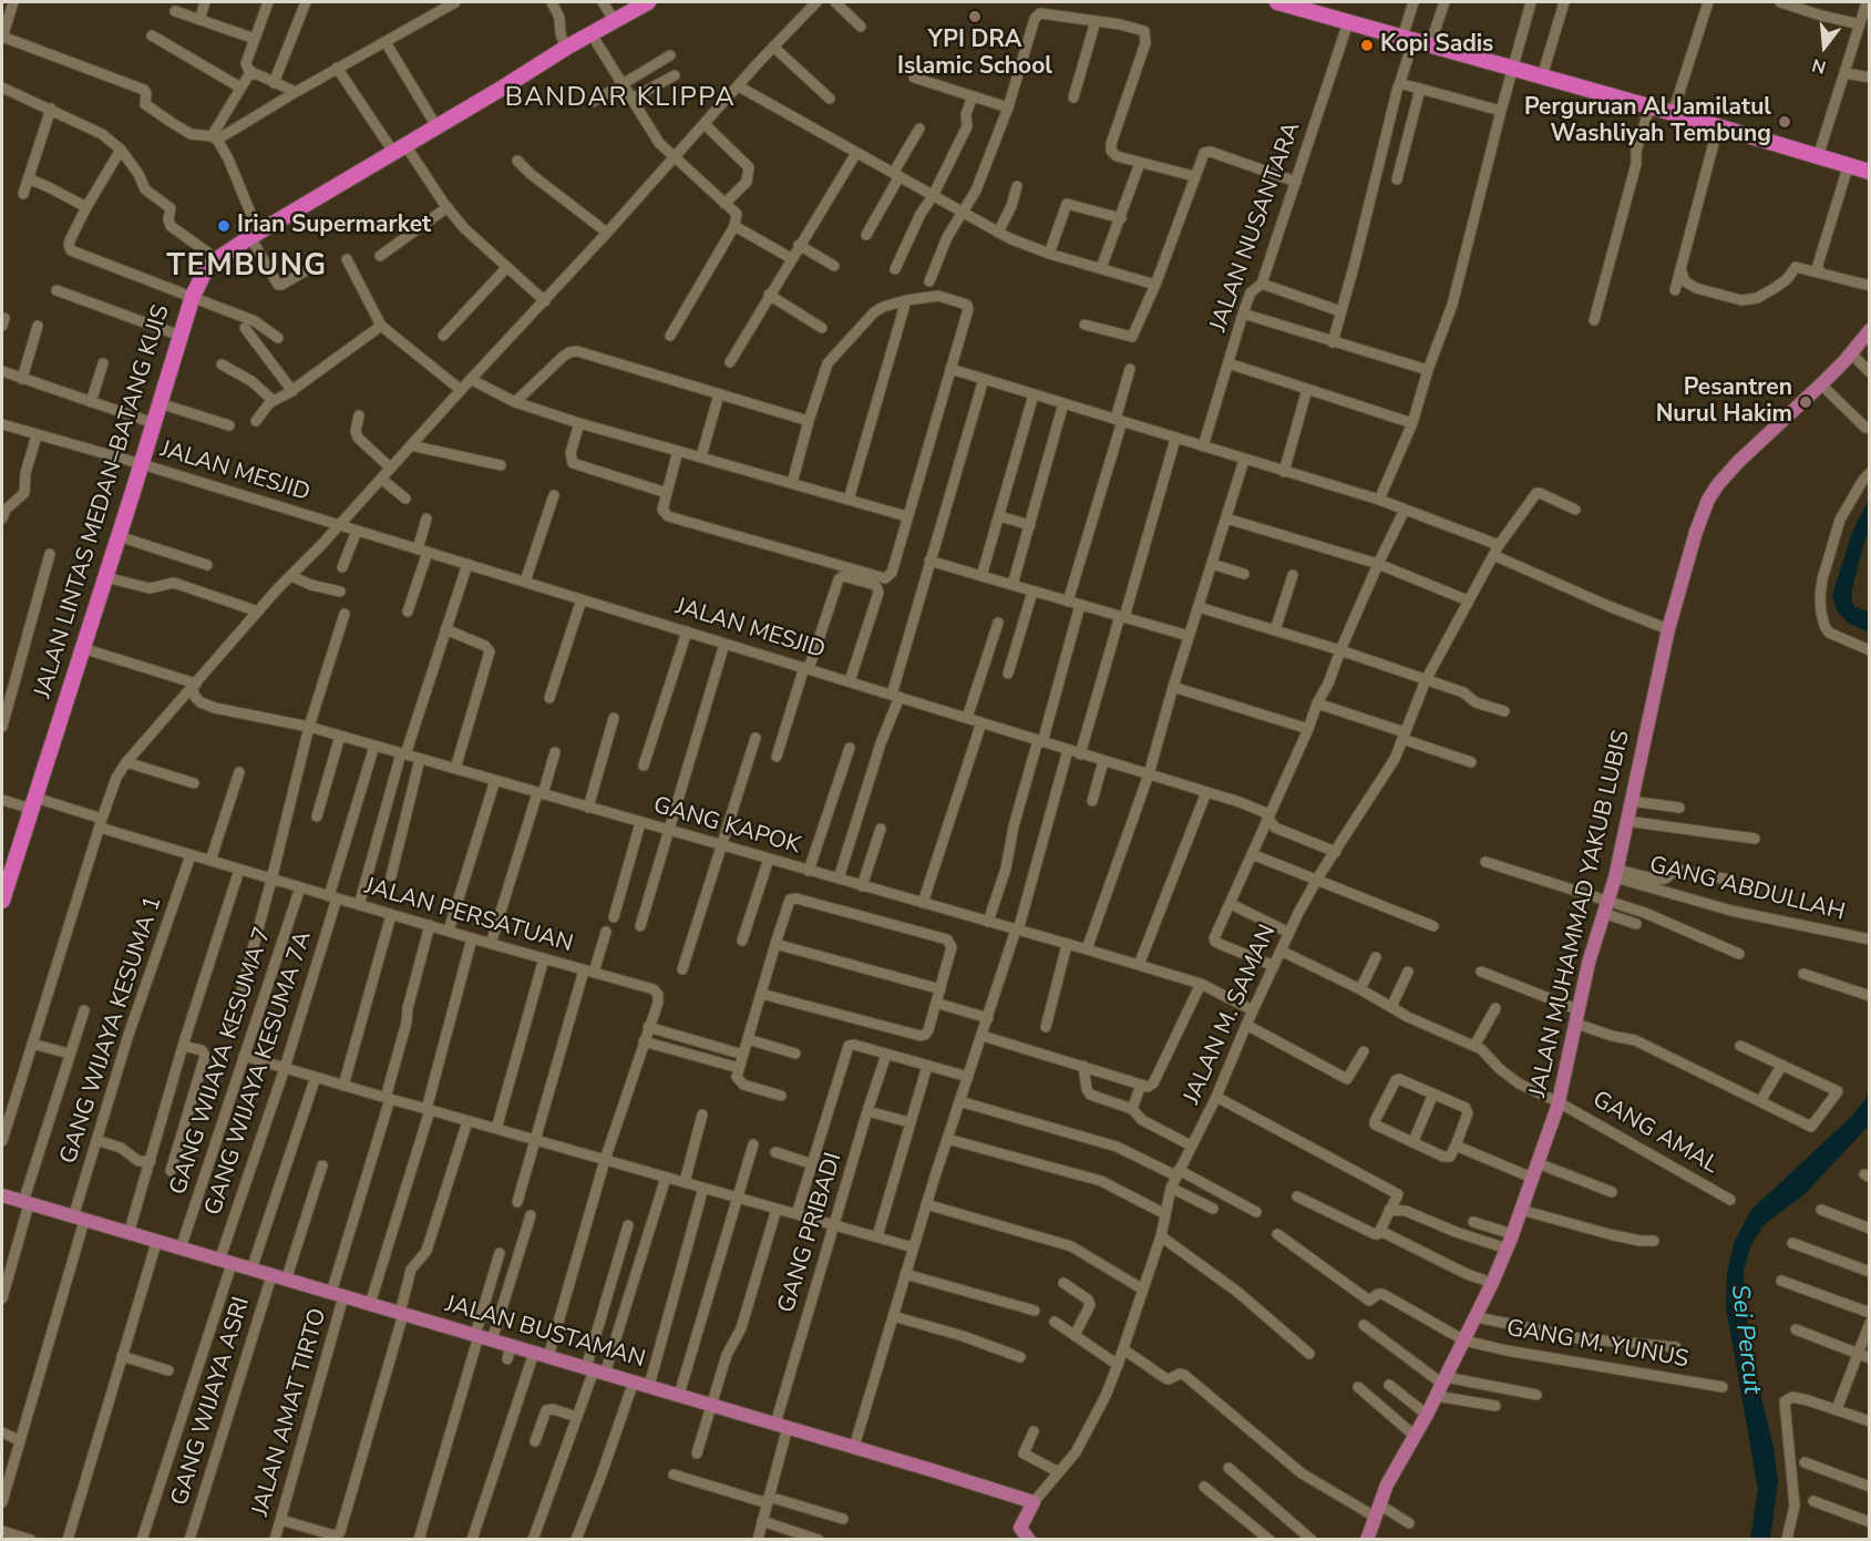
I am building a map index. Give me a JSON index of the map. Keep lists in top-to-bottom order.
{
  "streets": {
    "highway": ["JALAN LINTAS MEDAN–BATANG KUIS"],
    "main road": ["JALAN MUHAMMAD YAKUB LUBIS", "JALAN BUSTAMAN"],
    "street": [
      "JALAN NUSANTARA",
      "JALAN MESJID",
      "GANG KAPOK",
      "GANG ABDULLAH",
      "JALAN PERSATUAN",
      "JALAN M. SAMAN",
      "GANG WIJAYA KESUMA 1",
      "GANG WIJAYA KESUMA 7",
      "GANG WIJAYA KESUMA 7A",
      "GANG AMAL",
      "GANG PRIBADI",
      "GANG M. YUNUS",
      "GANG WIJAYA ASRI",
      "JALAN AMAT TIRTO"
    ]
  },
  "crossings": [
    ["JALAN MESJID", "JALAN LINTAS MEDAN–BATANG KUIS"],
    ["JALAN MESJID", "JALAN M. SAMAN"],
    ["JALAN LINTAS MEDAN–BATANG KUIS", "JALAN PERSATUAN"],
    ["GANG KAPOK", "JALAN M. SAMAN"],
    ["GANG KAPOK", "GANG WIJAYA KESUMA 7A"],
    ["GANG ABDULLAH", "JALAN MUHAMMAD YAKUB LUBIS"],
    ["JALAN MUHAMMAD YAKUB LUBIS", "GANG AMAL"],
    ["JALAN MUHAMMAD YAKUB LUBIS", "GANG M. YUNUS"],
    ["JALAN PERSATUAN", "GANG WIJAYA KESUMA 1"],
    ["JALAN PERSATUAN", "GANG WIJAYA KESUMA 7"],
    ["JALAN PERSATUAN", "GANG WIJAYA KESUMA 7A"],
    ["JALAN PERSATUAN", "JALAN BUSTAMAN"],
    ["JALAN PERSATUAN", "JALAN AMAT TIRTO"],
    ["JALAN M. SAMAN", "GANG AMAL"],
    ["JALAN M. SAMAN", "JALAN BUSTAMAN"],
    ["GANG WIJAYA KESUMA 1", "JALAN BUSTAMAN"],
    ["GANG WIJAYA KESUMA 7", "JALAN BUSTAMAN"],
    ["GANG WIJAYA KESUMA 7A", "JALAN BUSTAMAN"],
    ["GANG PRIBADI", "JALAN BUSTAMAN"],
    ["JALAN BUSTAMAN", "GANG WIJAYA ASRI"],
    ["JALAN BUSTAMAN", "JALAN AMAT TIRTO"]
  ],
  "districts": ["BANDAR KLIPPA", "TEMBUNG"],
  "water": ["Sei Percut"],
  "places": [
    "YPI DRA Islamic School",
    "Kopi Sadis",
    "Perguruan Al Jamilatul Washliyah Tembung",
    "Irian Supermarket",
    "Pesantren Nurul Hakim"
  ],
  "north": "bottom"
}
